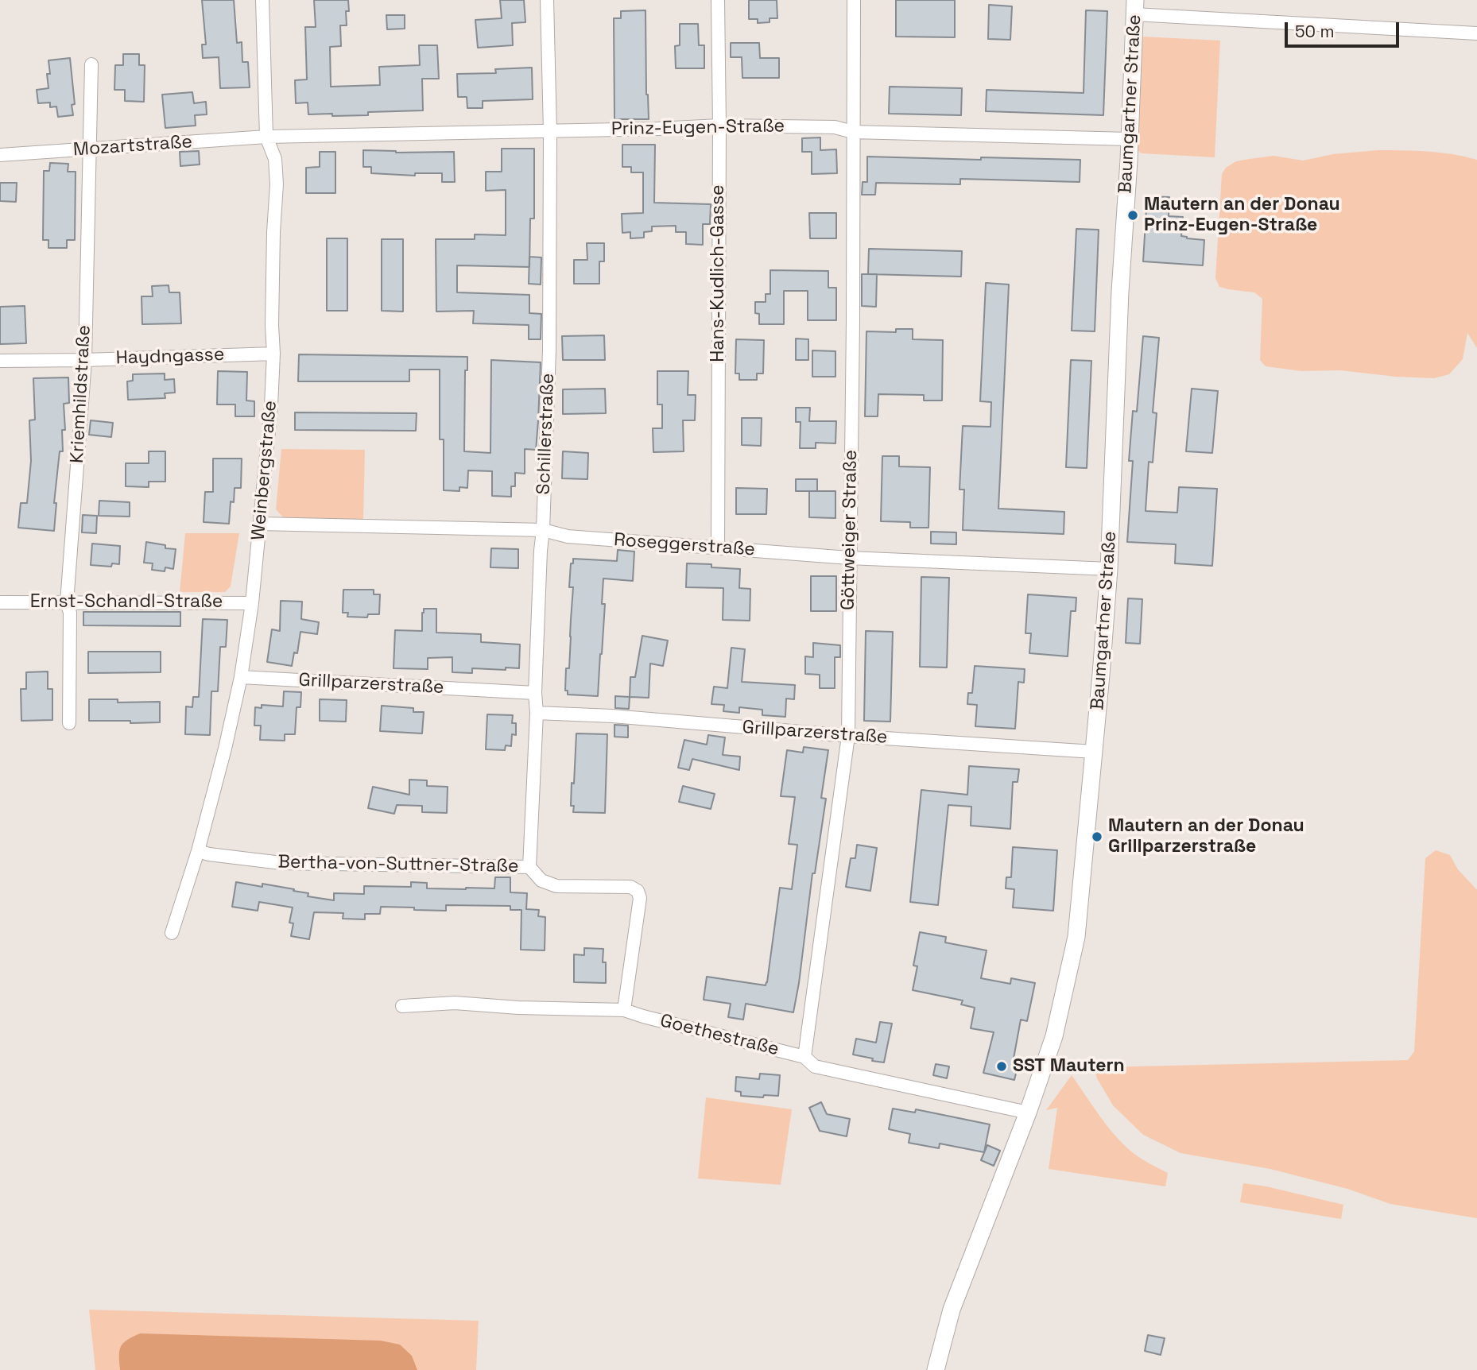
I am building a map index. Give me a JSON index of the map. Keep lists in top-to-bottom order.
{
  "streets": {
    "street": [
      "Baumgartner Straße",
      "Prinz-Eugen-Straße",
      "Mozartstraße",
      "Hans-Kudlich-Gasse",
      "Haydngasse",
      "Kriemhildstraße",
      "Schillerstraße",
      "Weinbergstraße",
      "Göttweiger Straße",
      "Roseggerstraße",
      "Ernst-Schandl-Straße",
      "Grillparzerstraße",
      "Bertha-von-Suttner-Straße",
      "Goethestraße"
    ]
  },
  "crossings": [
    ["Baumgartner Straße", "Prinz-Eugen-Straße"],
    ["Baumgartner Straße", "Roseggerstraße"],
    ["Baumgartner Straße", "Grillparzerstraße"],
    ["Baumgartner Straße", "Goethestraße"],
    ["Prinz-Eugen-Straße", "Mozartstraße"],
    ["Prinz-Eugen-Straße", "Hans-Kudlich-Gasse"],
    ["Prinz-Eugen-Straße", "Schillerstraße"],
    ["Prinz-Eugen-Straße", "Weinbergstraße"],
    ["Prinz-Eugen-Straße", "Göttweiger Straße"],
    ["Mozartstraße", "Kriemhildstraße"],
    ["Mozartstraße", "Weinbergstraße"],
    ["Hans-Kudlich-Gasse", "Roseggerstraße"],
    ["Haydngasse", "Kriemhildstraße"],
    ["Haydngasse", "Weinbergstraße"],
    ["Kriemhildstraße", "Ernst-Schandl-Straße"],
    ["Schillerstraße", "Roseggerstraße"],
    ["Schillerstraße", "Grillparzerstraße"],
    ["Schillerstraße", "Bertha-von-Suttner-Straße"],
    ["Weinbergstraße", "Roseggerstraße"],
    ["Weinbergstraße", "Ernst-Schandl-Straße"],
    ["Weinbergstraße", "Grillparzerstraße"],
    ["Weinbergstraße", "Bertha-von-Suttner-Straße"],
    ["Göttweiger Straße", "Roseggerstraße"],
    ["Göttweiger Straße", "Grillparzerstraße"],
    ["Göttweiger Straße", "Goethestraße"],
    ["Bertha-von-Suttner-Straße", "Goethestraße"]
  ],
  "places": ["Mautern an der Donau Prinz-Eugen-Straße", "Mautern an der Donau Grillparzerstraße", "SST Mautern"],
  "scale_bar": "50 m"
}
